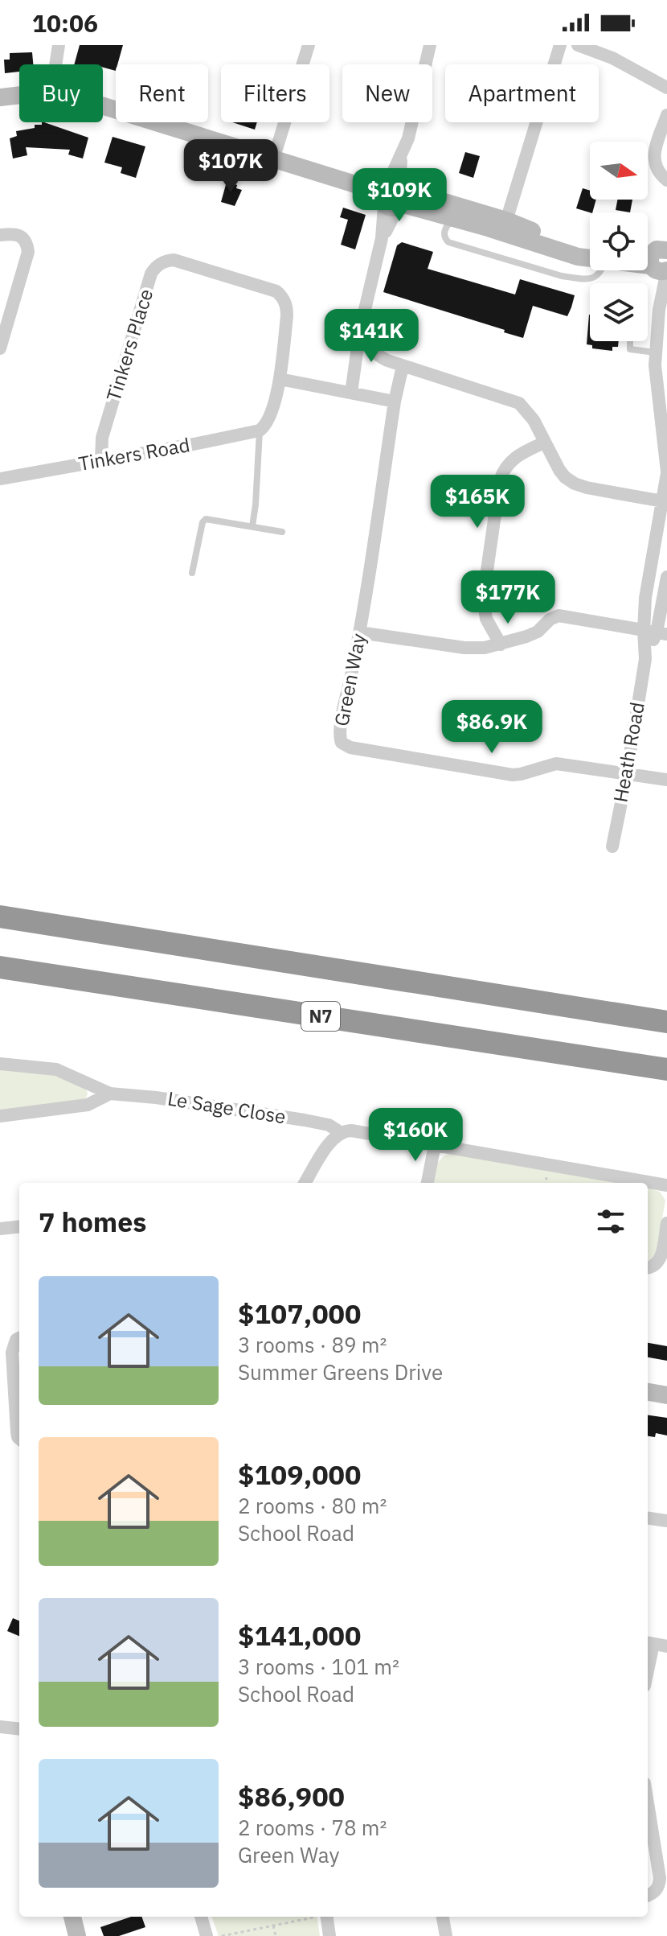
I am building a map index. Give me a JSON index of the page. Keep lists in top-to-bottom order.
{
  "streets": {
    "highway": ["N7"],
    "street": [
      "Tinkers Place",
      "Tinkers Road",
      "Green Way",
      "Heath Road",
      "Le Sage Close"
    ]
  },
  "crossings": [
    ["Tinkers Place", "Tinkers Road"],
    ["Green Way", "Heath Road"]
  ],
  "north": "right",
  "page": {
    "status": "10:06",
    "chip": [
      "Buy",
      "Rent",
      "Filters",
      "New",
      "Apartment"
    ],
    "price": [
      "$107K",
      "$109K",
      "$141K",
      "$165K",
      "$177K",
      "$86.9K",
      "$160K"
    ],
    "heading": "7 homes",
    "list": [
      {
        "name": "$107,000",
        "note": "3 rooms · 89 m² · Summer Greens Drive"
      },
      {
        "name": "$109,000",
        "note": "2 rooms · 80 m² · School Road"
      },
      {
        "name": "$141,000",
        "note": "3 rooms · 101 m² · School Road"
      },
      {
        "name": "$86,900",
        "note": "2 rooms · 78 m² · Green Way"
      }
    ]
  }
}
